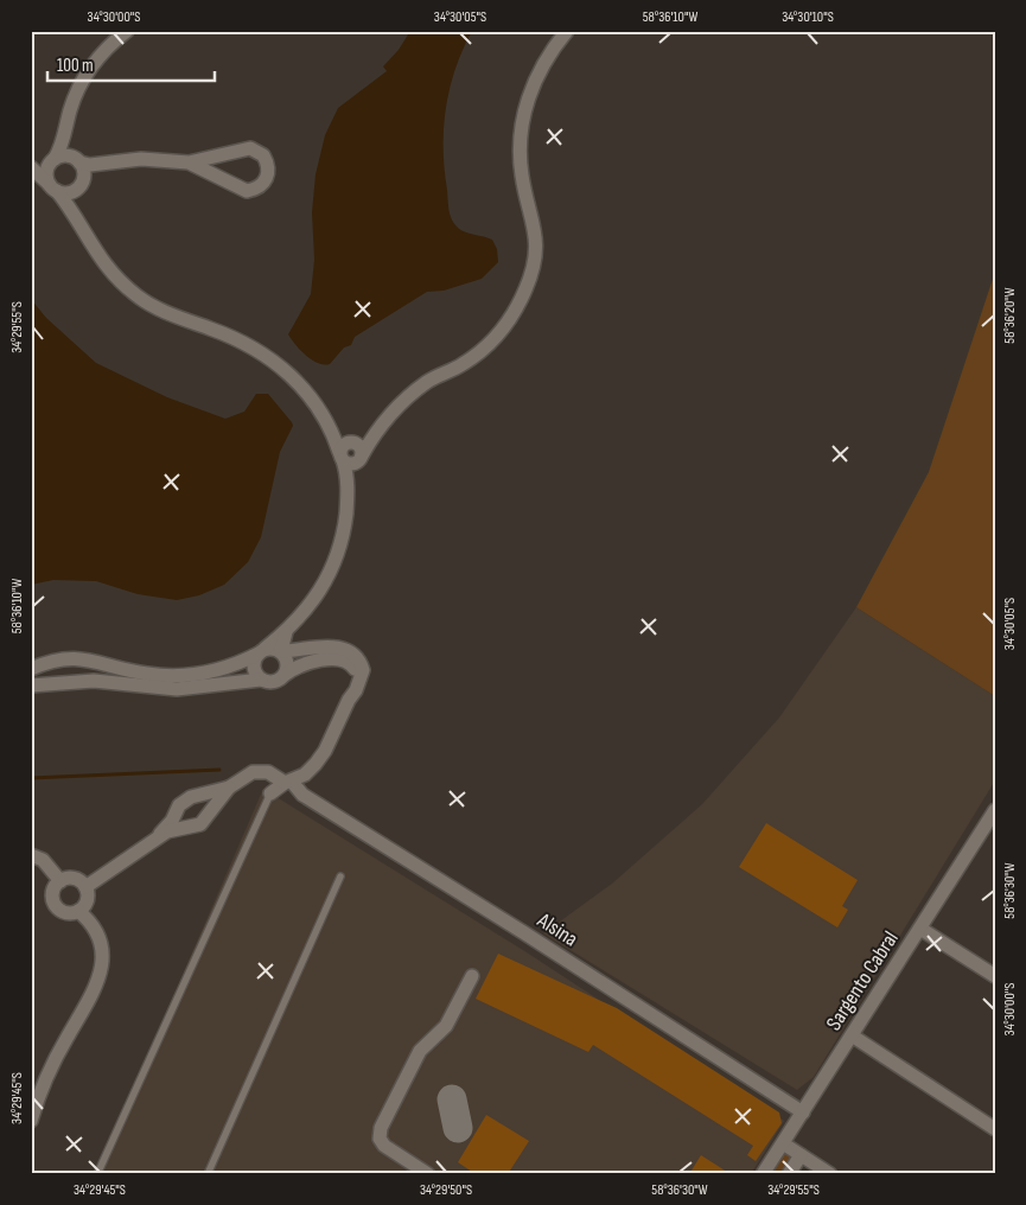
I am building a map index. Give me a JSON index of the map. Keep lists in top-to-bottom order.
{
  "streets": {
    "street": ["Alsina", "Sargento Cabral"]
  },
  "crossings": [
    ["Alsina", "Sargento Cabral"]
  ],
  "scale_bar": "100 m",
  "coordinates": [
    "34°30'00\"S",
    "34°30'05\"S",
    "58°36'10\"W",
    "34°30'10\"S",
    "58°36'20\"W",
    "34°29'55\"S",
    "58°36'30\"W",
    "34°29'45\"S",
    "34°29'50\"S"
  ]
}
